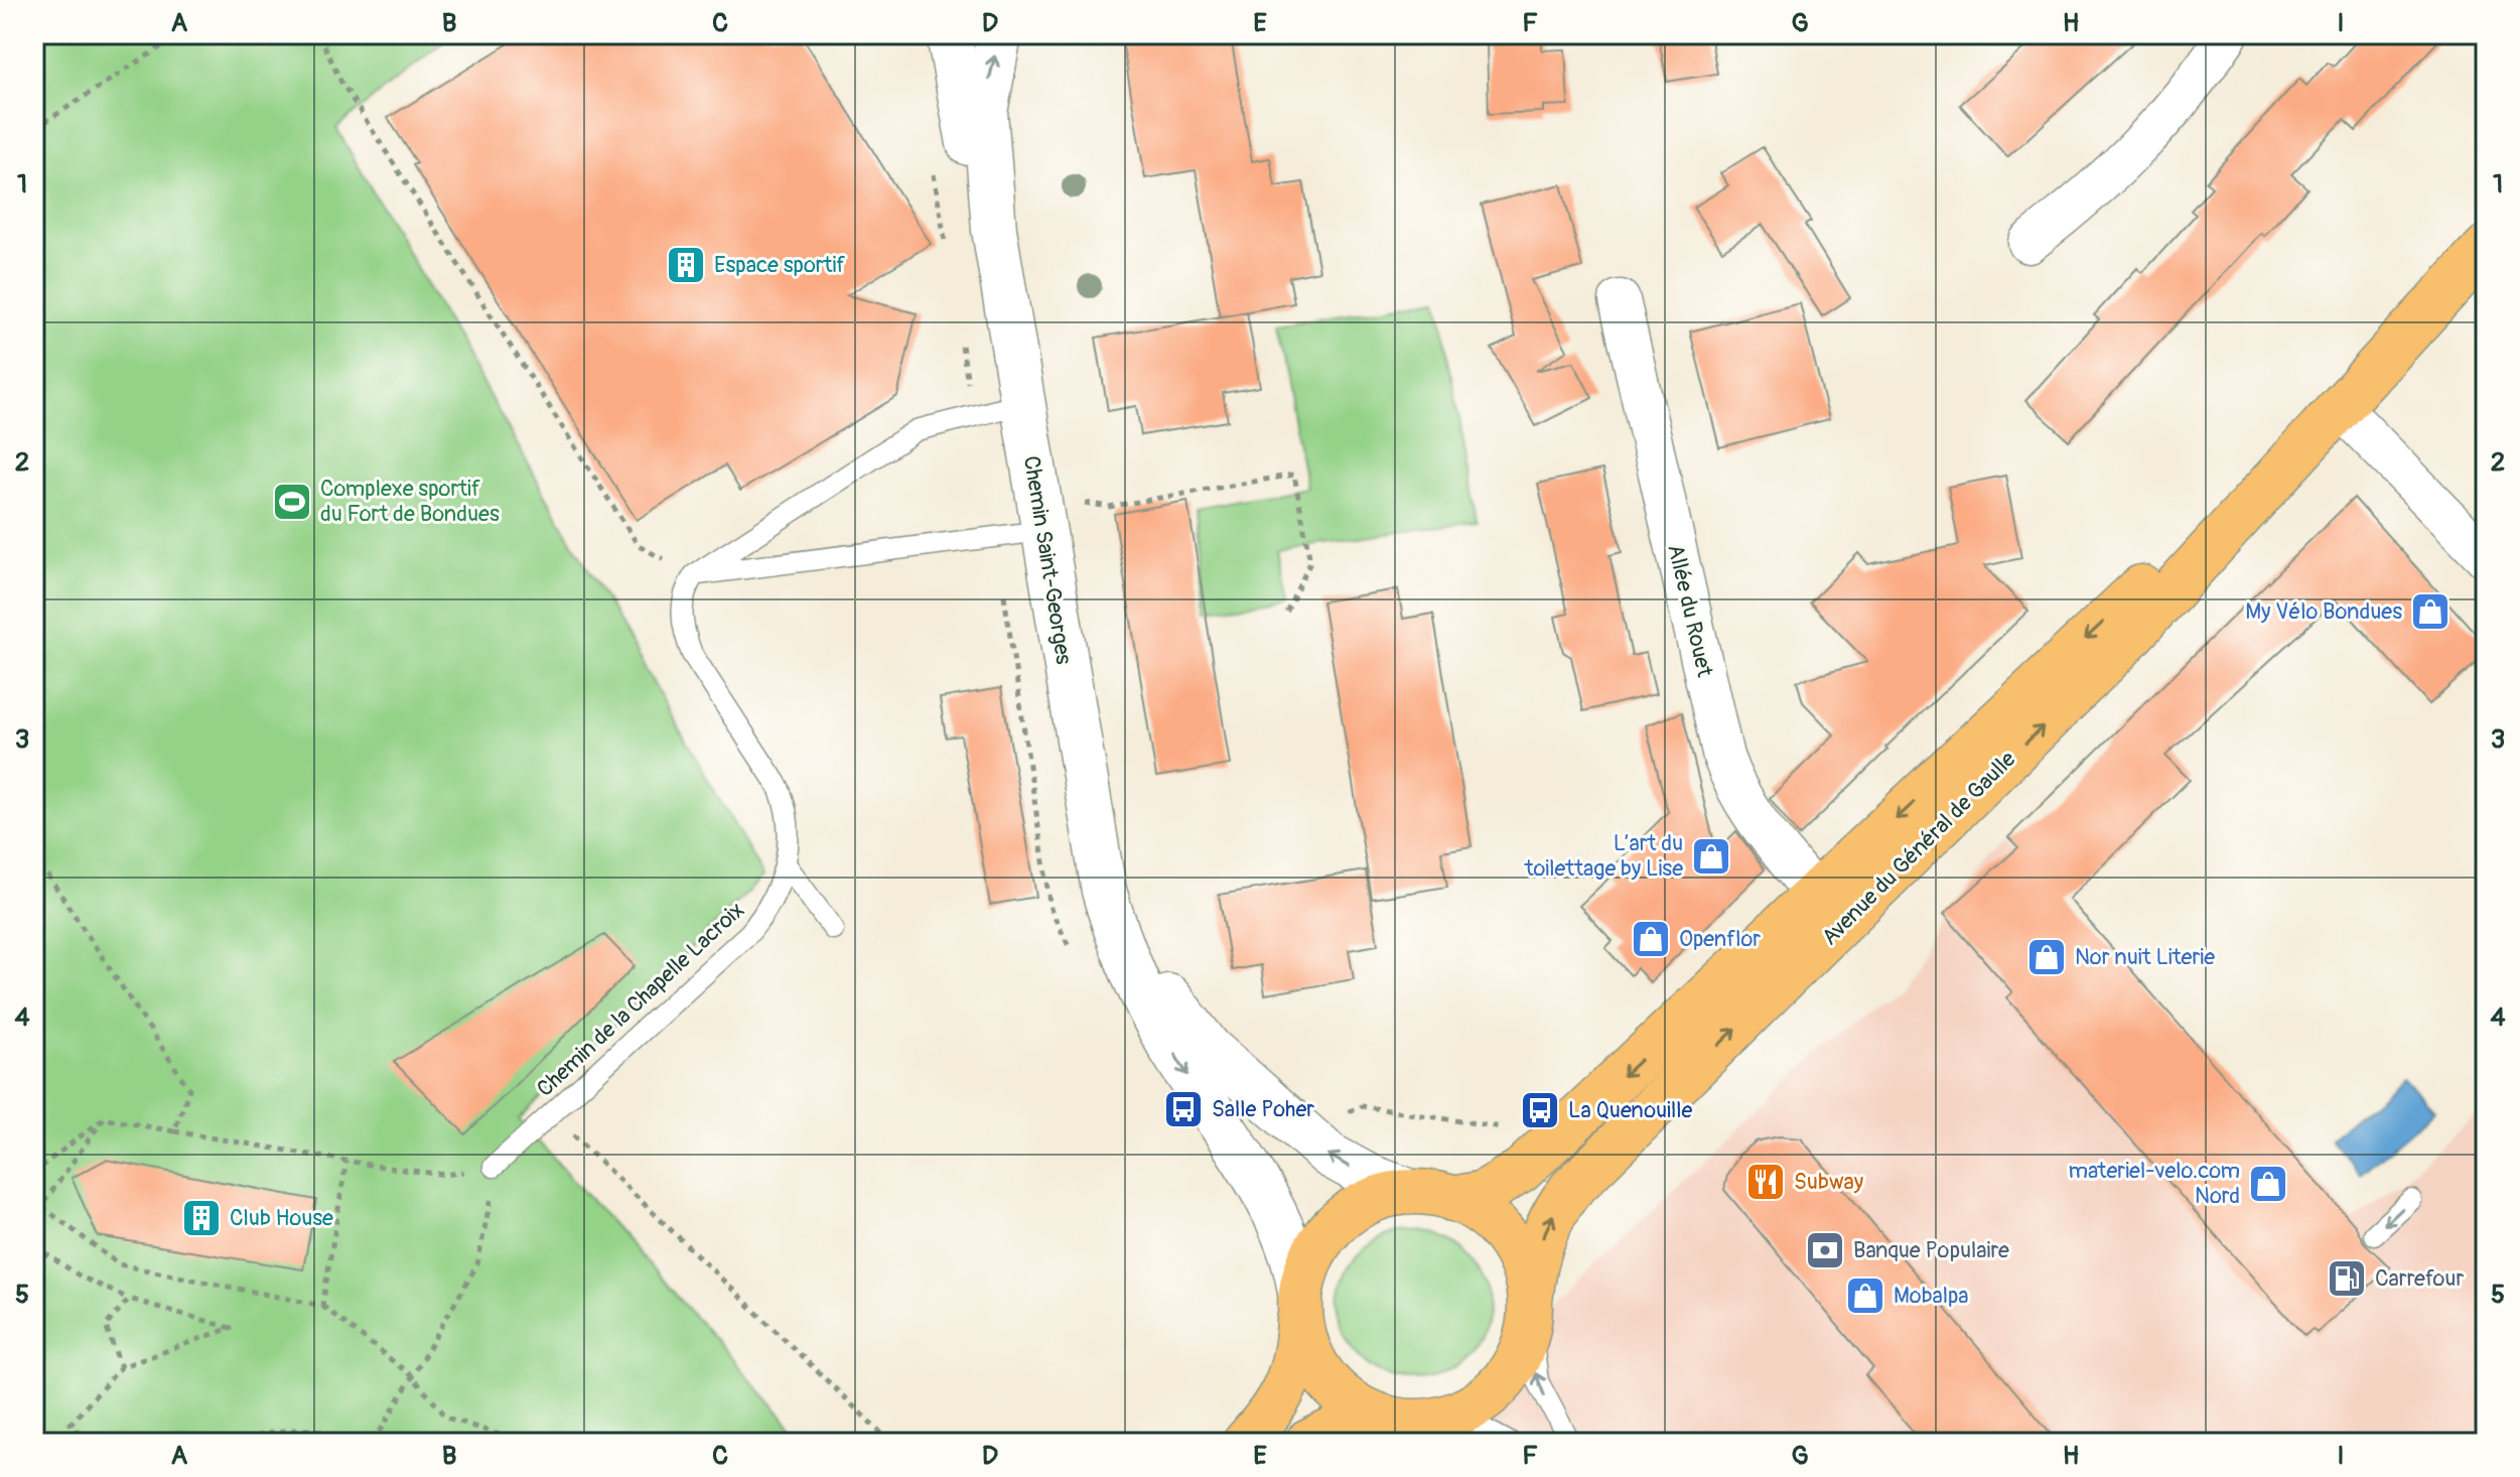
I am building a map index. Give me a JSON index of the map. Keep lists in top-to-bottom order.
{
  "streets": {
    "main road": ["Avenue du Général de Gaulle"],
    "street": ["Chemin Saint-Georges", "Allée du Rouet"],
    "lane": ["Chemin de la Chapelle Lacroix"]
  },
  "crossings": [
    ["Chemin Saint-Georges", "Avenue du Général de Gaulle"],
    ["Allée du Rouet", "Avenue du Général de Gaulle"]
  ],
  "places": {
    "building": ["Espace sportif", "Club House"],
    "sports": ["Complexe sportif du Fort de Bondues"],
    "shop": [
      "My Vélo Bondues",
      "L’art du toilettage by Lise",
      "Openflor",
      "Nor nuit Literie",
      "materiel-velo.com Nord",
      "Mobalpa"
    ],
    "bus stop": ["Salle Poher", "La Quenouille"],
    "restaurant": ["Subway"],
    "bank": ["Banque Populaire"],
    "fuel station": ["Carrefour"]
  },
  "grid": {
    "columns": [
      "A",
      "B",
      "C",
      "D",
      "E",
      "F",
      "G",
      "H",
      "I"
    ],
    "rows": [
      "1",
      "2",
      "3",
      "4",
      "5"
    ]
  }
}
